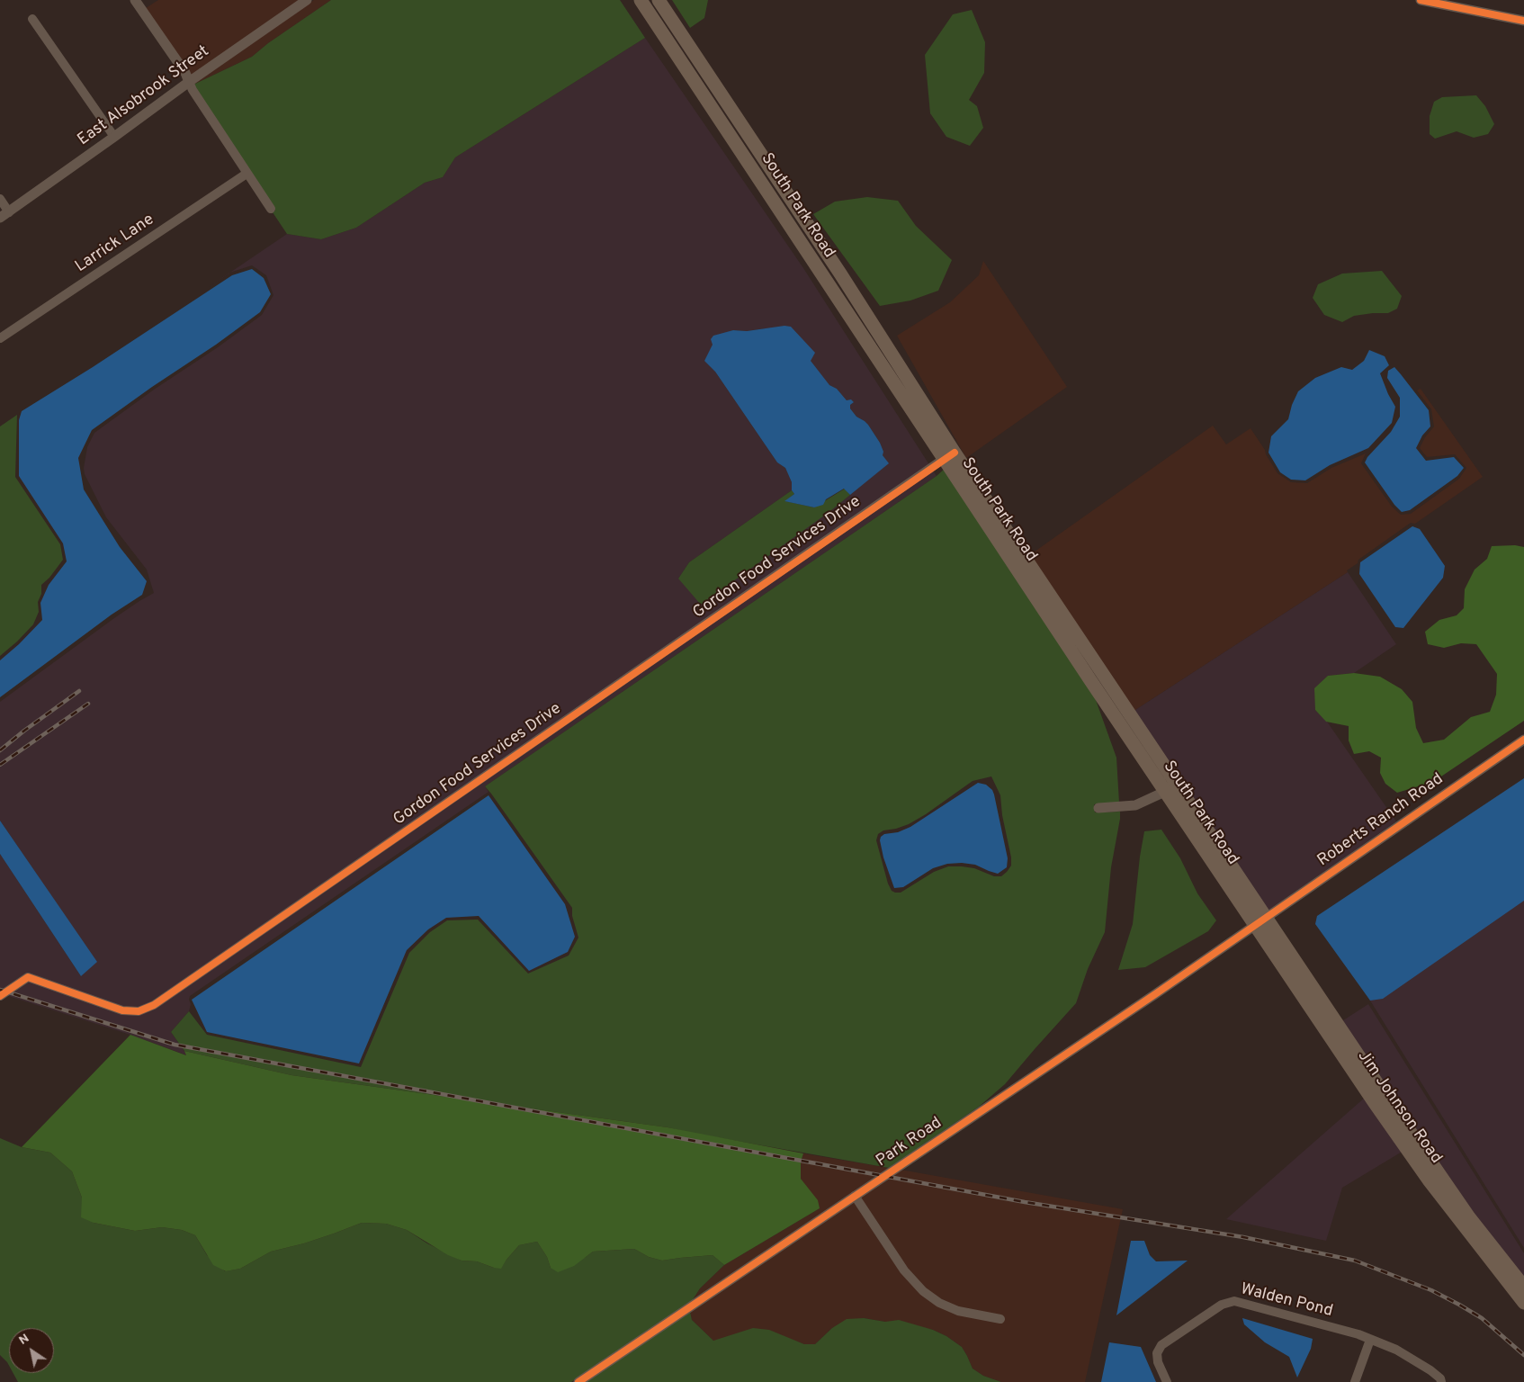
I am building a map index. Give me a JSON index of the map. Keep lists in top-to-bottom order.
{
  "streets": {
    "main road": ["South Park Road", "Jim Johnson Road"],
    "street": [
      "East Alsobrook Street",
      "Larrick Lane",
      "Gordon Food Services Drive",
      "Roberts Ranch Road",
      "Park Road",
      "Walden Pond"
    ]
  },
  "crossings": [
    ["South Park Road", "Gordon Food Services Drive"],
    ["South Park Road", "Roberts Ranch Road"],
    ["South Park Road", "Jim Johnson Road"],
    ["South Park Road", "Park Road"],
    ["Roberts Ranch Road", "Jim Johnson Road"],
    ["Roberts Ranch Road", "Park Road"],
    ["Jim Johnson Road", "Park Road"]
  ],
  "north": "top left"
}
